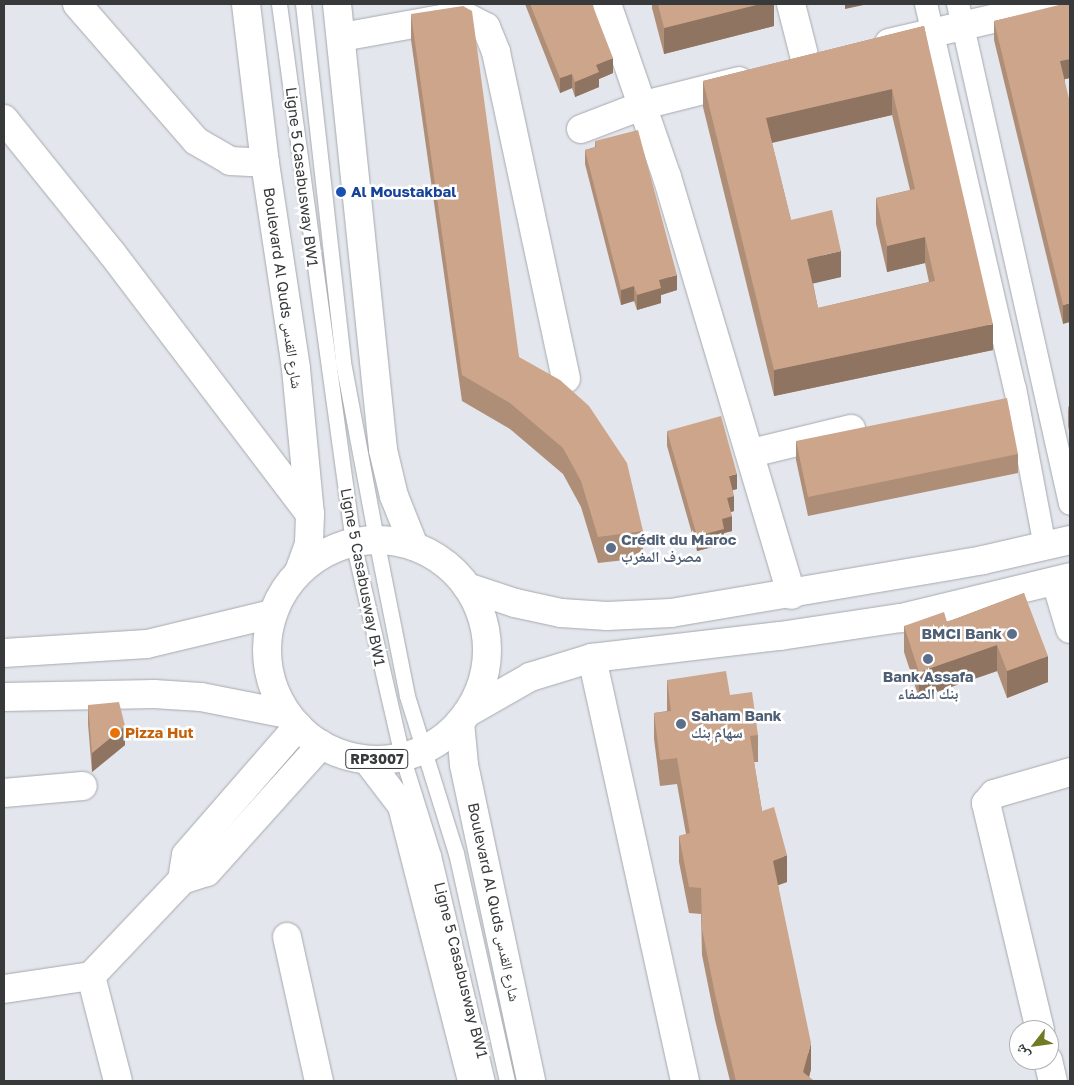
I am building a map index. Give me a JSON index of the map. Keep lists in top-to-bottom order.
{
  "streets": {
    "street": ["Boulevard Al Quds شارع القدس", "RP3007"],
    "lane": ["Ligne 5 Casabusway BW1"]
  },
  "crossings": [
    ["Ligne 5 Casabusway BW1", "RP3007"],
    ["Boulevard Al Quds شارع القدس", "RP3007"]
  ],
  "places": [
    "Al Moustakbal",
    "Crédit du Maroc مصرف المغرب",
    "BMCI Bank",
    "Bank Assafa بنك الصفاء",
    "Saham Bank سهام بنك",
    "Pizza Hut"
  ],
  "north": "bottom left"
}
